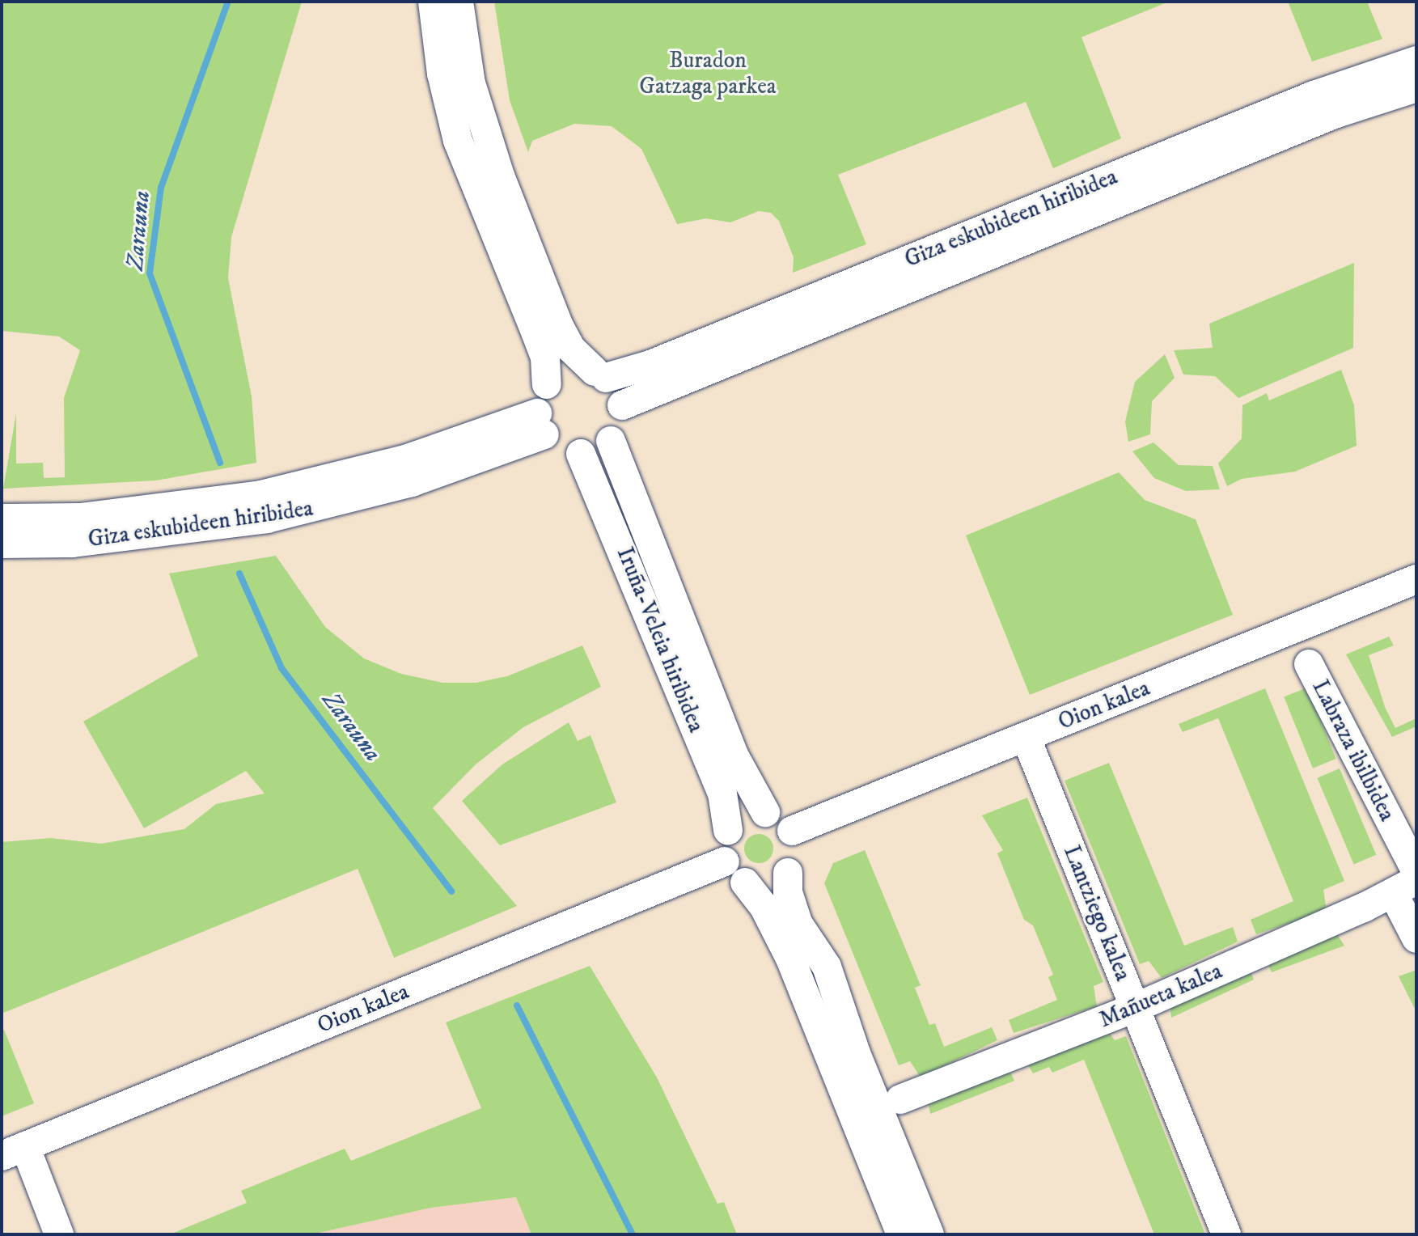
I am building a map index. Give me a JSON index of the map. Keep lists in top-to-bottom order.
{
  "streets": {
    "street": [
      "Giza eskubideen hiribidea",
      "Iruña-Veleia hiribidea",
      "Oion kalea",
      "Labraza ibilbidea",
      "Lantziego kalea",
      "Mañueta kalea"
    ]
  },
  "crossings": [
    ["Giza eskubideen hiribidea", "Iruña-Veleia hiribidea"],
    ["Iruña-Veleia hiribidea", "Oion kalea"],
    ["Oion kalea", "Lantziego kalea"],
    ["Lantziego kalea", "Mañueta kalea"]
  ],
  "water": ["Zarauna"],
  "parks": ["Buradon Gatzaga parkea"]
}
